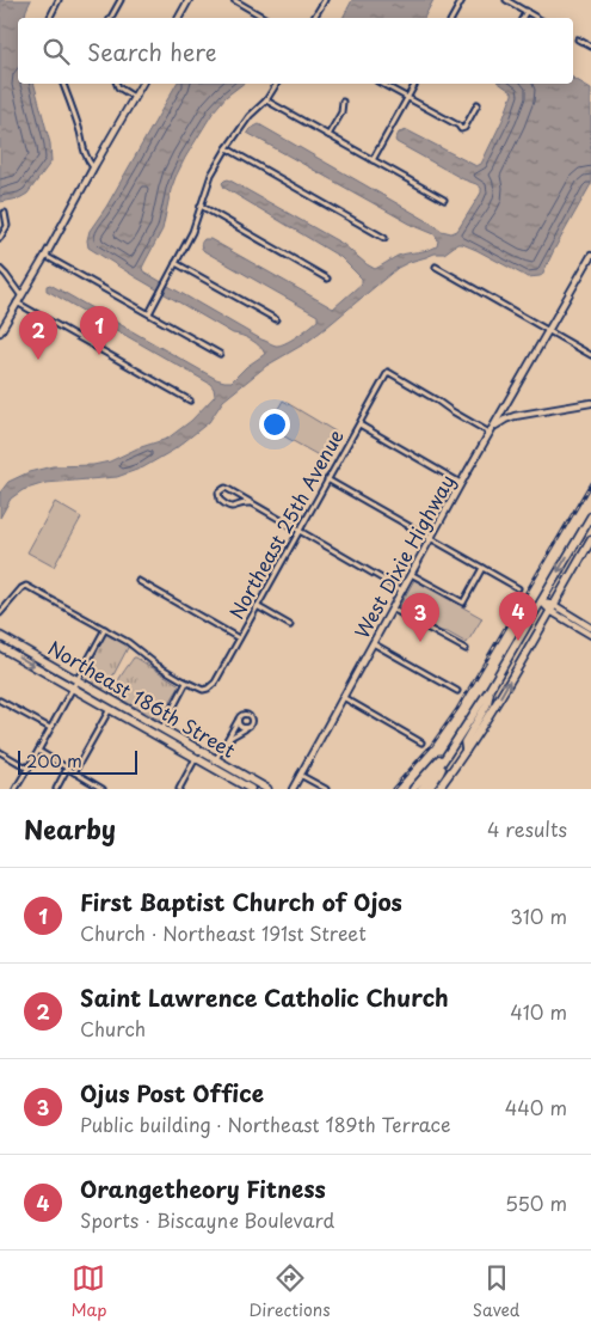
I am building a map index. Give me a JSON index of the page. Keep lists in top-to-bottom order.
{
  "streets": {
    "main road": ["Northeast 186th Street"],
    "street": ["Northeast 25th Avenue", "West Dixie Highway"]
  },
  "crossings": [
    ["Northeast 25th Avenue", "West Dixie Highway"]
  ],
  "scale_bar": "200 m",
  "page": {
    "search": "Search here",
    "pins": [
      "1",
      "2",
      "4",
      "3"
    ],
    "scale": "200 m",
    "heading": ["Nearby", "4 results"],
    "list": [
      {
        "mark": "1",
        "name": "First Baptist Church of Ojos",
        "note": "Church · Northeast 191st Street",
        "value": "310 m"
      },
      {
        "mark": "2",
        "name": "Saint Lawrence Catholic Church",
        "note": "Church",
        "value": "410 m"
      },
      {
        "mark": "3",
        "name": "Ojus Post Office",
        "note": "Public building · Northeast 189th Terrace",
        "value": "440 m"
      },
      {
        "mark": "4",
        "name": "Orangetheory Fitness",
        "note": "Sports · Biscayne Boulevard",
        "value": "550 m"
      }
    ],
    "nav": ["Map", "Directions", "Saved"]
  }
}
